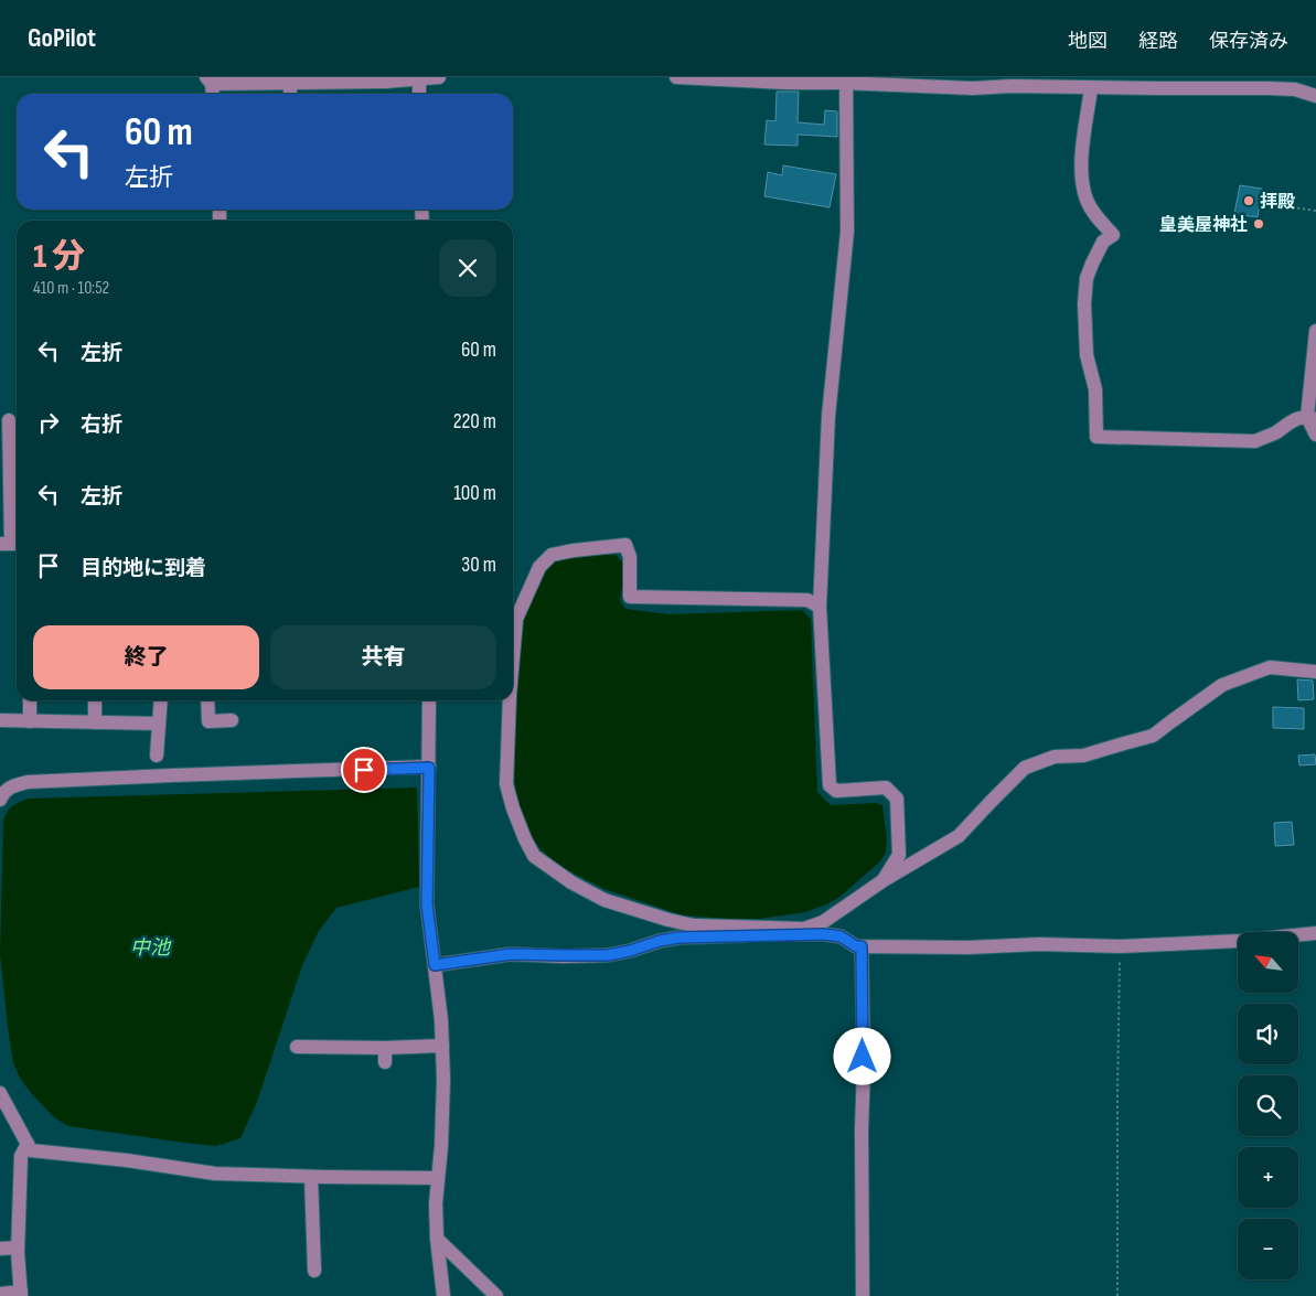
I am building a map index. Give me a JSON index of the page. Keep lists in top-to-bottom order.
{
  "water": ["中池"],
  "places": ["拝殿", "皇美屋神社"],
  "north": "top left",
  "page": {
    "header": "GoPilot",
    "nav": ["地図", "経路", "保存済み"],
    "turn": ["60 m", "左折"],
    "heading": ["1 分", "410 m · 10:52"],
    "list": [
      {
        "name": "左折",
        "value": "60 m"
      },
      {
        "name": "右折",
        "value": "220 m"
      },
      {
        "name": "左折",
        "value": "100 m"
      },
      {
        "name": "目的地に到着",
        "value": "30 m"
      }
    ],
    "buttons": ["終了", "共有"],
    "map_buttons": ["+", "−"]
  }
}
